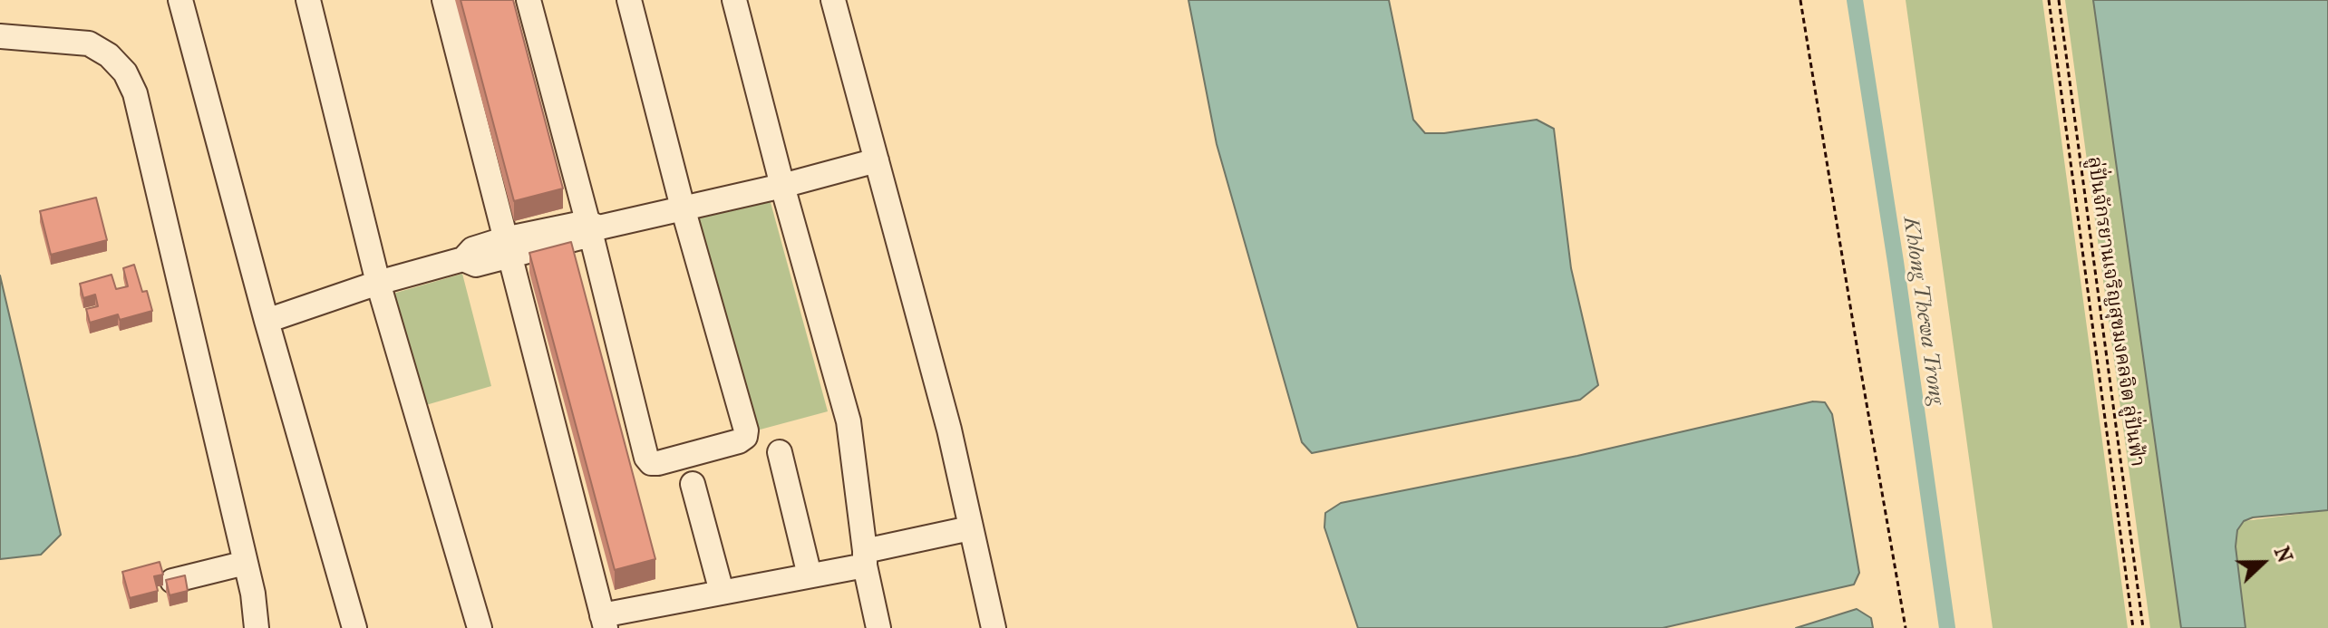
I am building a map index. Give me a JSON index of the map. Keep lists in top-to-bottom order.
{
  "streets": {
    "path": ["ลู่ปั่นจักรยานเจริญสุขมงคลจิต ลู่ปั่นฟ้า"]
  },
  "water": ["Khlong Thewa Trong"],
  "north": "right"
}
